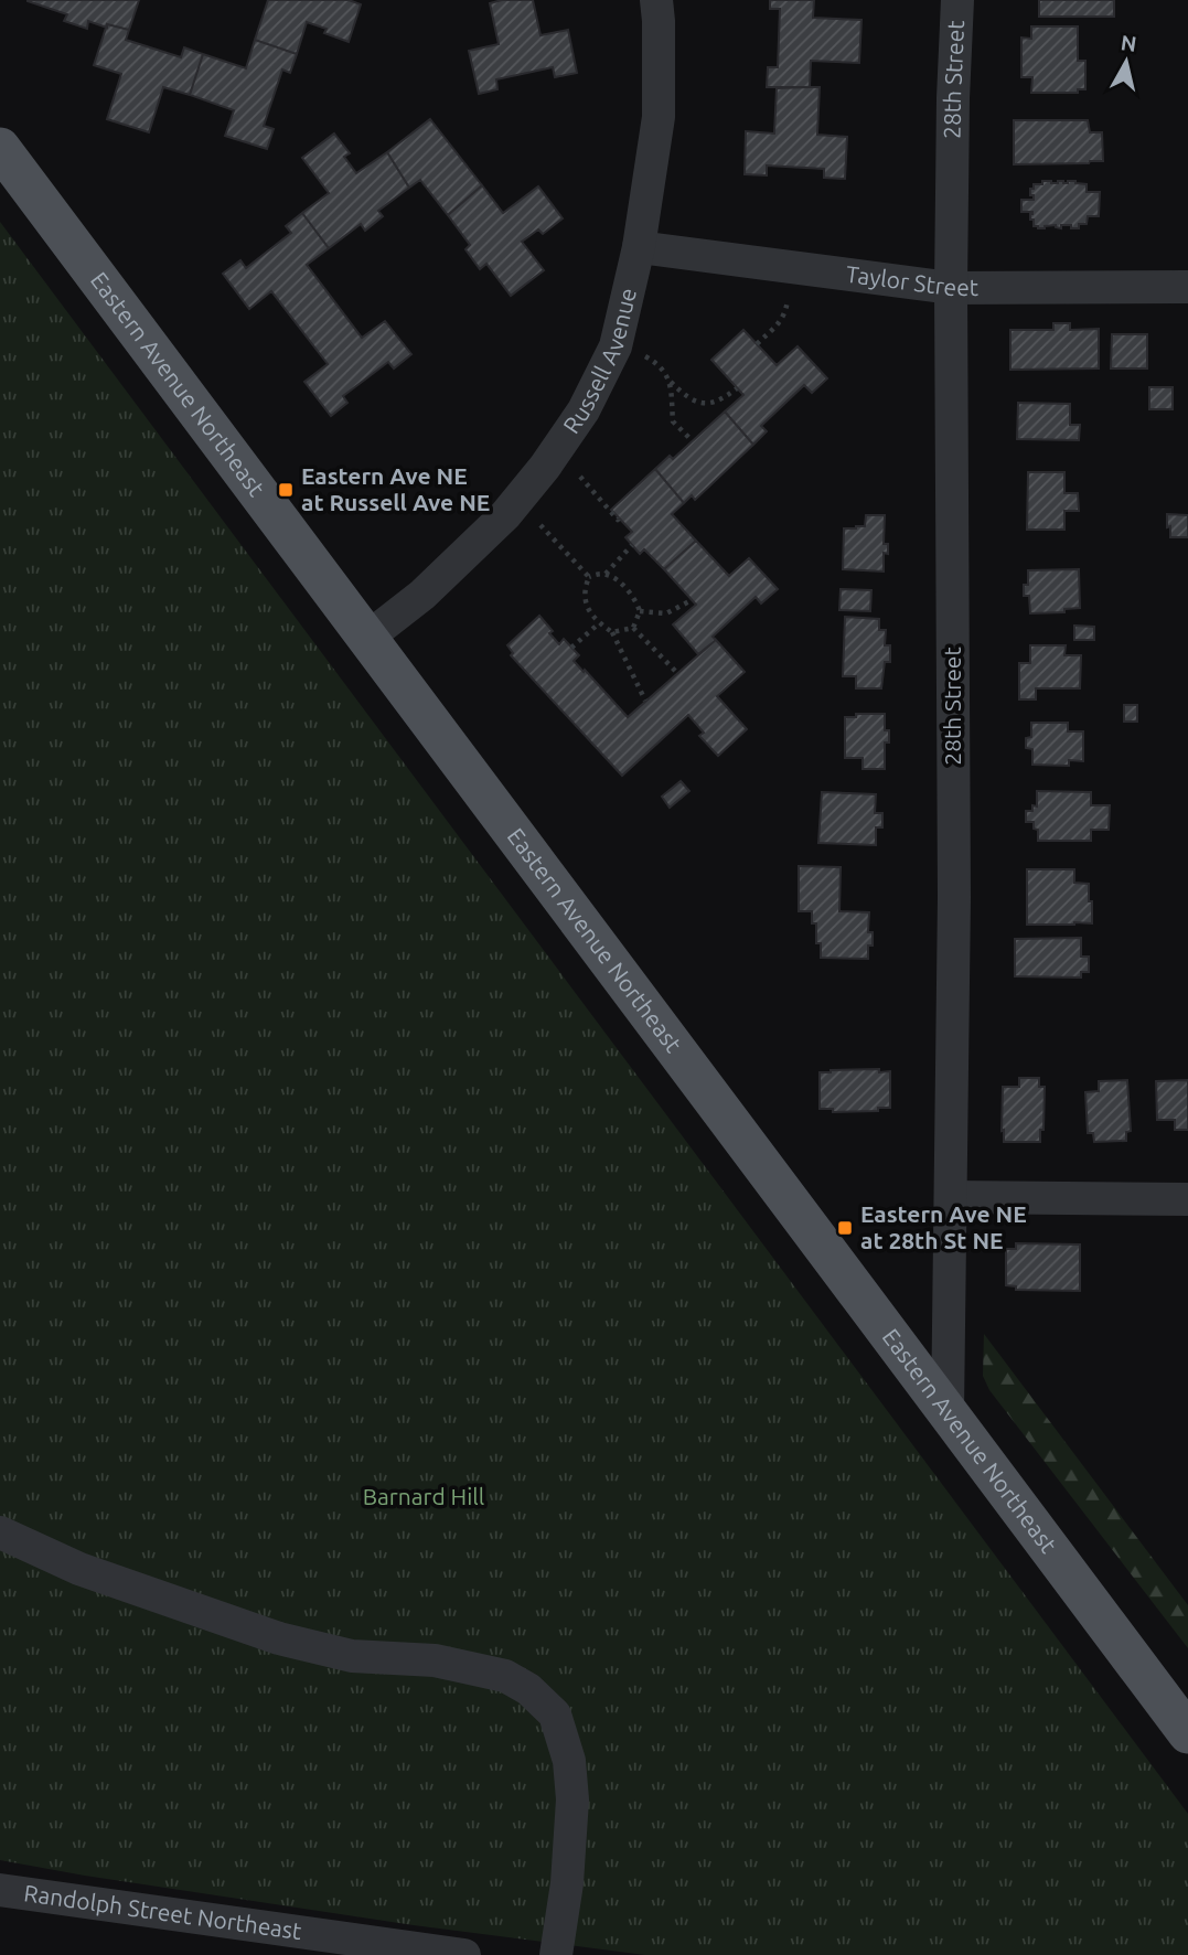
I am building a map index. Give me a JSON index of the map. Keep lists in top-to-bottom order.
{
  "streets": {
    "main road": ["Eastern Avenue Northeast"],
    "street": [
      "28th Street",
      "Taylor Street",
      "Russell Avenue",
      "Randolph Street Northeast"
    ]
  },
  "crossings": [
    ["28th Street", "Taylor Street"],
    ["28th Street", "Eastern Avenue Northeast"],
    ["Taylor Street", "Russell Avenue"],
    ["Russell Avenue", "Eastern Avenue Northeast"]
  ],
  "parks": ["Barnard Hill"],
  "places": {
    "transit": ["Eastern Ave NE at Russell Ave NE", "Eastern Ave NE at 28th St NE"]
  },
  "north": "top"
}
